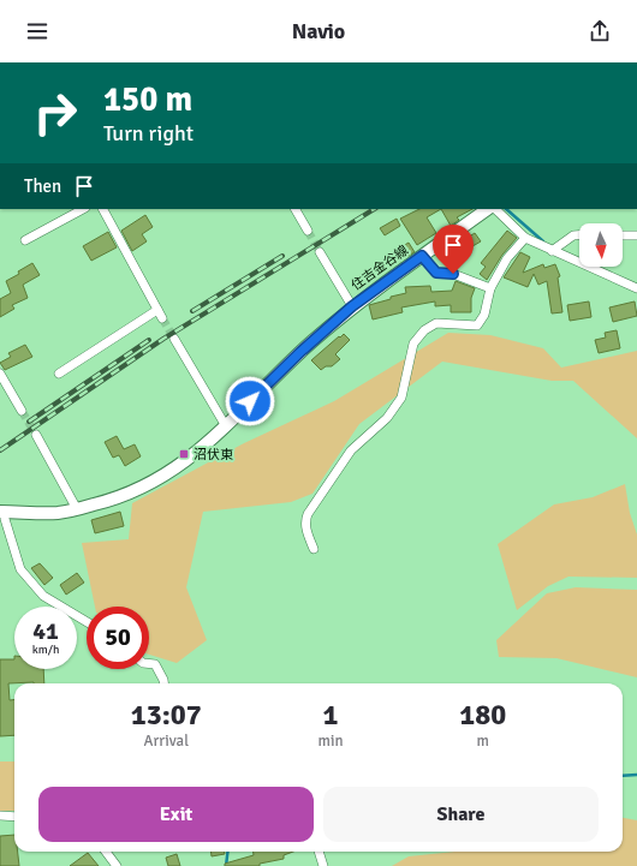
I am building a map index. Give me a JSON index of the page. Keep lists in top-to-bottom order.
{
  "streets": {
    "main road": ["住吉金谷線"]
  },
  "places": {
    "transit": ["沼伏東"]
  },
  "north": "bottom",
  "page": {
    "header": "Navio",
    "turn": ["150 m", "Turn right"],
    "then": "Then",
    "speed": "41 km/h",
    "limit": "50",
    "eta": [
      "13:07",
      "Arrival",
      "1",
      "min",
      "180",
      "m"
    ],
    "buttons": ["Exit", "Share"]
  }
}
